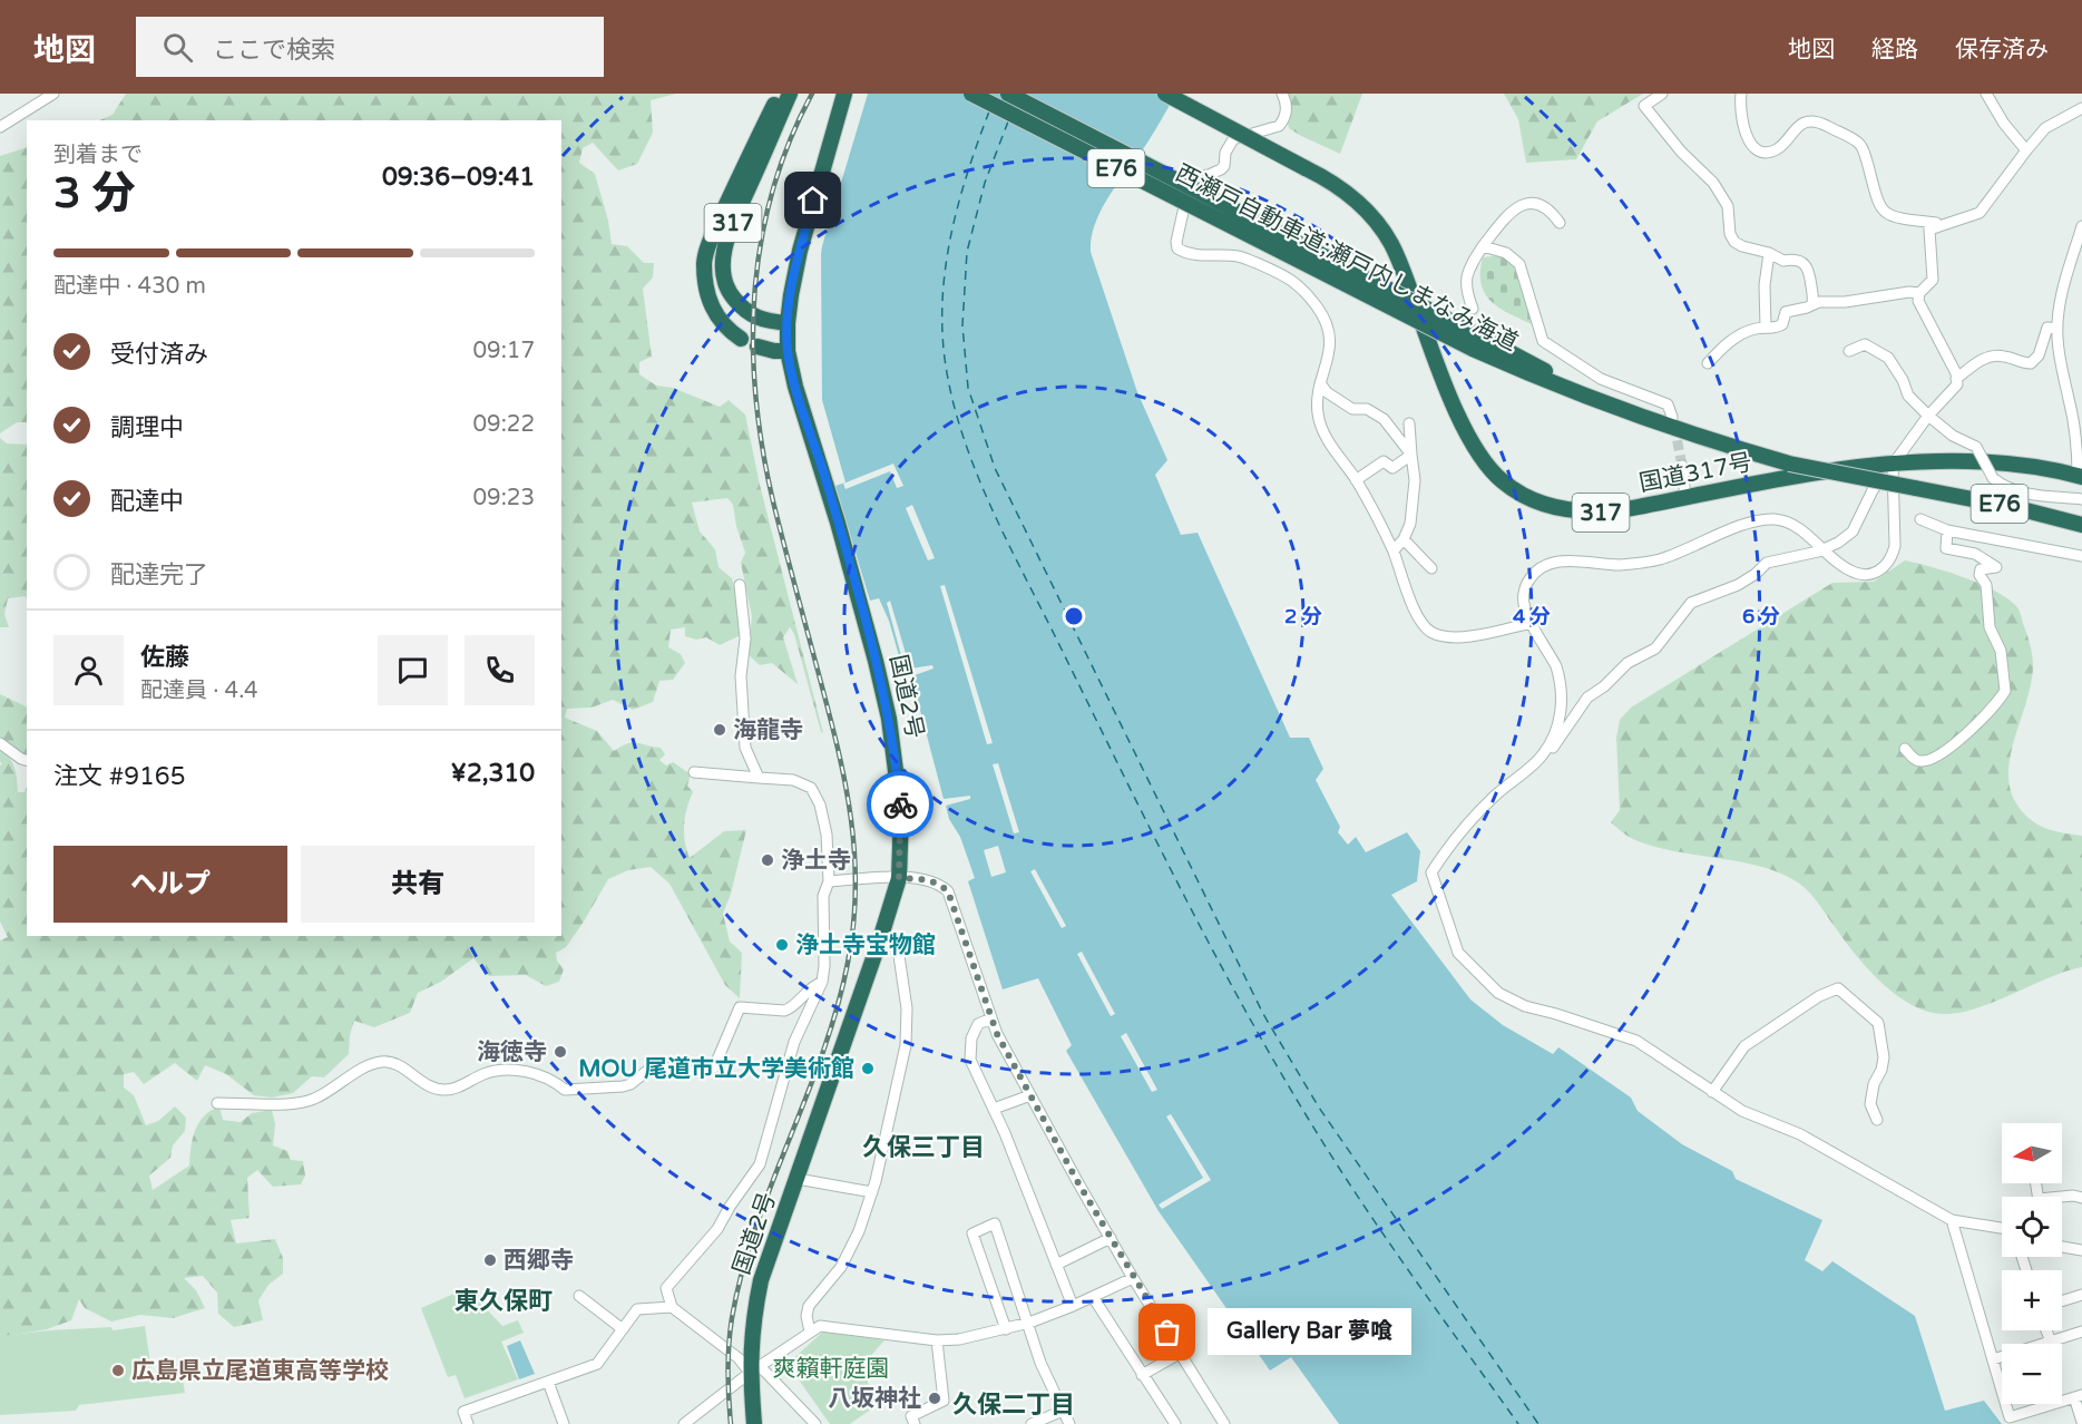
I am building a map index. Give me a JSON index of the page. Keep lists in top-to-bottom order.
{
  "streets": {
    "highway": [
      "E76",
      "317",
      "西瀬戸自動車道;瀬戸内しまなみ海道",
      "国道317号",
      "国道2号"
    ]
  },
  "crossings": [
    ["317", "国道2号"]
  ],
  "districts": ["久保三丁目", "東久保町", "久保二丁目"],
  "parks": ["爽籟軒庭園"],
  "places": [
    "海龍寺",
    "浄土寺",
    "浄土寺宝物館",
    "海徳寺",
    "MOU 尾道市立大学美術館",
    "西郷寺",
    "Gallery Bar 夢喰",
    "広島県立尾道東高等学校",
    "八坂神社"
  ],
  "north": "left",
  "page": {
    "header": "地図",
    "search": "ここで検索",
    "nav": ["地図", "経路", "保存済み"],
    "heading": ["3 分", "到着まで", "09:36–09:41"],
    "panel": [
      "佐藤",
      "配達員 · 4.4",
      "注文 #9165",
      "¥2,310"
    ],
    "bar": "配達中 · 430 m",
    "list": [
      ["受付済み", "09:17"],
      ["調理中", "09:22"],
      ["配達中", "09:23"],
      "配達完了"
    ],
    "buttons": ["ヘルプ", "共有"],
    "map_buttons": ["+", "−"],
    "bubble": "Gallery Bar 夢喰"
  },
  "rings": ["2 分", "4 分", "6 分"]
}
